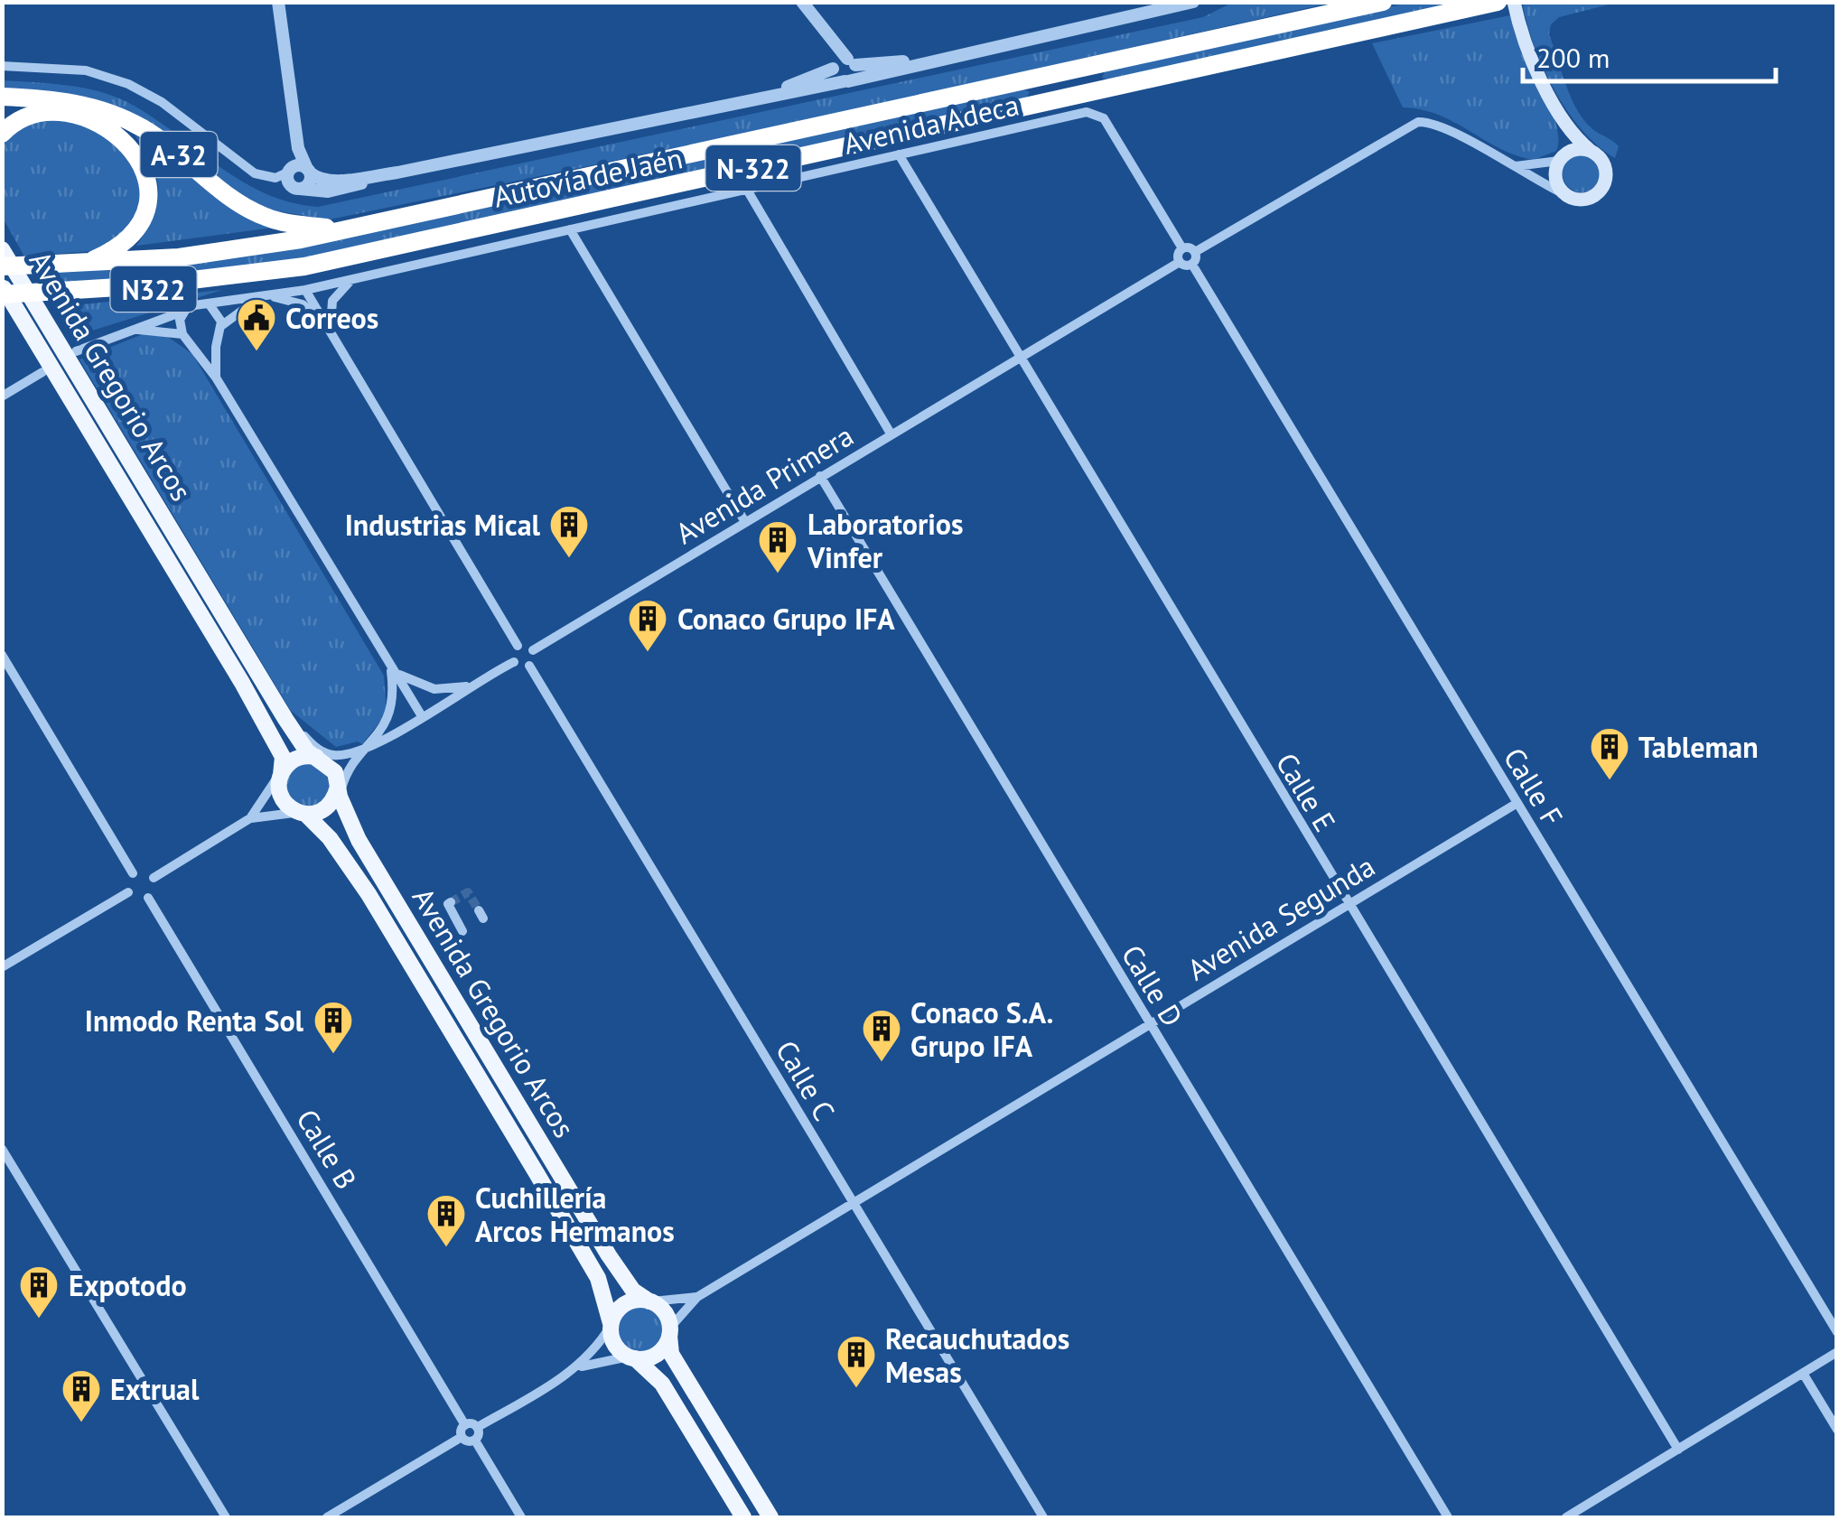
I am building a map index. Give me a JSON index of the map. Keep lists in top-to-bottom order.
{
  "streets": {
    "highway": [
      "A-32",
      "N-322",
      "Autovía de Jaén",
      "N322"
    ],
    "main road": ["Avenida Gregorio Arcos"],
    "street": [
      "Avenida Adeca",
      "Avenida Primera",
      "Calle F",
      "Calle E",
      "Avenida Segunda",
      "Calle D",
      "Calle C",
      "Calle B"
    ]
  },
  "crossings": [
    ["Avenida Adeca", "Calle E"],
    ["A-32", "Autovía de Jaén"],
    ["Autovía de Jaén", "N322"],
    ["Avenida Gregorio Arcos", "Avenida Segunda"],
    ["Avenida Primera", "Calle E"],
    ["Avenida Primera", "Calle D"],
    ["Avenida Primera", "Calle C"],
    ["Calle F", "Avenida Segunda"],
    ["Calle E", "Avenida Segunda"],
    ["Avenida Segunda", "Calle D"],
    ["Avenida Segunda", "Calle C"]
  ],
  "places": {
    "public building": ["Correos"],
    "building": [
      "Industrias Mical",
      "Laboratorios Vinfer",
      "Conaco Grupo IFA",
      "Tableman",
      "Inmodo Renta Sol",
      "Conaco S.A. Grupo IFA",
      "Cuchillería Arcos Hermanos",
      "Expotodo",
      "Recauchutados Mesas",
      "Extrual"
    ]
  },
  "scale_bar": "200 m"
}
